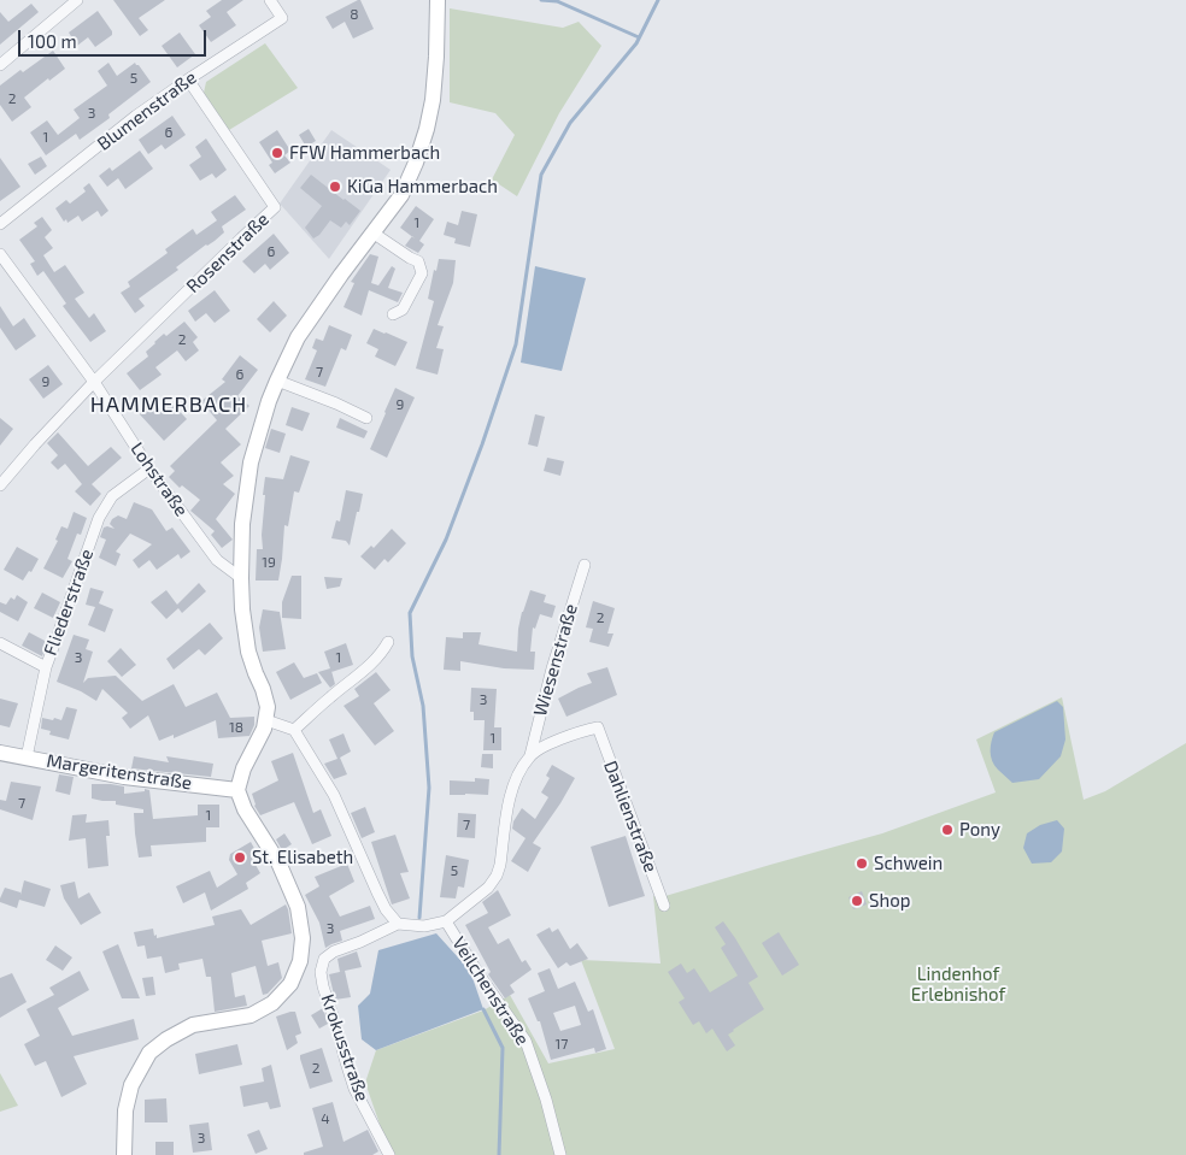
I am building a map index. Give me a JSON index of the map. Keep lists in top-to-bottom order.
{
  "streets": {
    "main road": ["Margeritenstraße"],
    "street": [
      "Blumenstraße",
      "Rosenstraße",
      "Lohstraße",
      "Fliederstraße",
      "Wiesenstraße",
      "Dahlienstraße",
      "Veilchenstraße",
      "Krokusstraße"
    ]
  },
  "crossings": [
    ["Blumenstraße", "Rosenstraße"],
    ["Rosenstraße", "Lohstraße"],
    ["Lohstraße", "Fliederstraße"],
    ["Fliederstraße", "Margeritenstraße"],
    ["Wiesenstraße", "Dahlienstraße"],
    ["Wiesenstraße", "Veilchenstraße"]
  ],
  "districts": ["HAMMERBACH"],
  "parks": ["Lindenhof Erlebnishof"],
  "places": [
    "FFW Hammerbach",
    "KiGa Hammerbach",
    "Pony",
    "St. Elisabeth",
    "Schwein",
    "Shop"
  ],
  "house_numbers": [
    "8",
    "5",
    "2",
    "3",
    "6",
    "1",
    "1",
    "6",
    "2",
    "7",
    "6",
    "9",
    "9",
    "19",
    "2",
    "3",
    "1",
    "3",
    "18",
    "1",
    "7",
    "1",
    "7",
    "5",
    "3",
    "17",
    "2",
    "4",
    "3"
  ],
  "scale_bar": "100 m"
}
